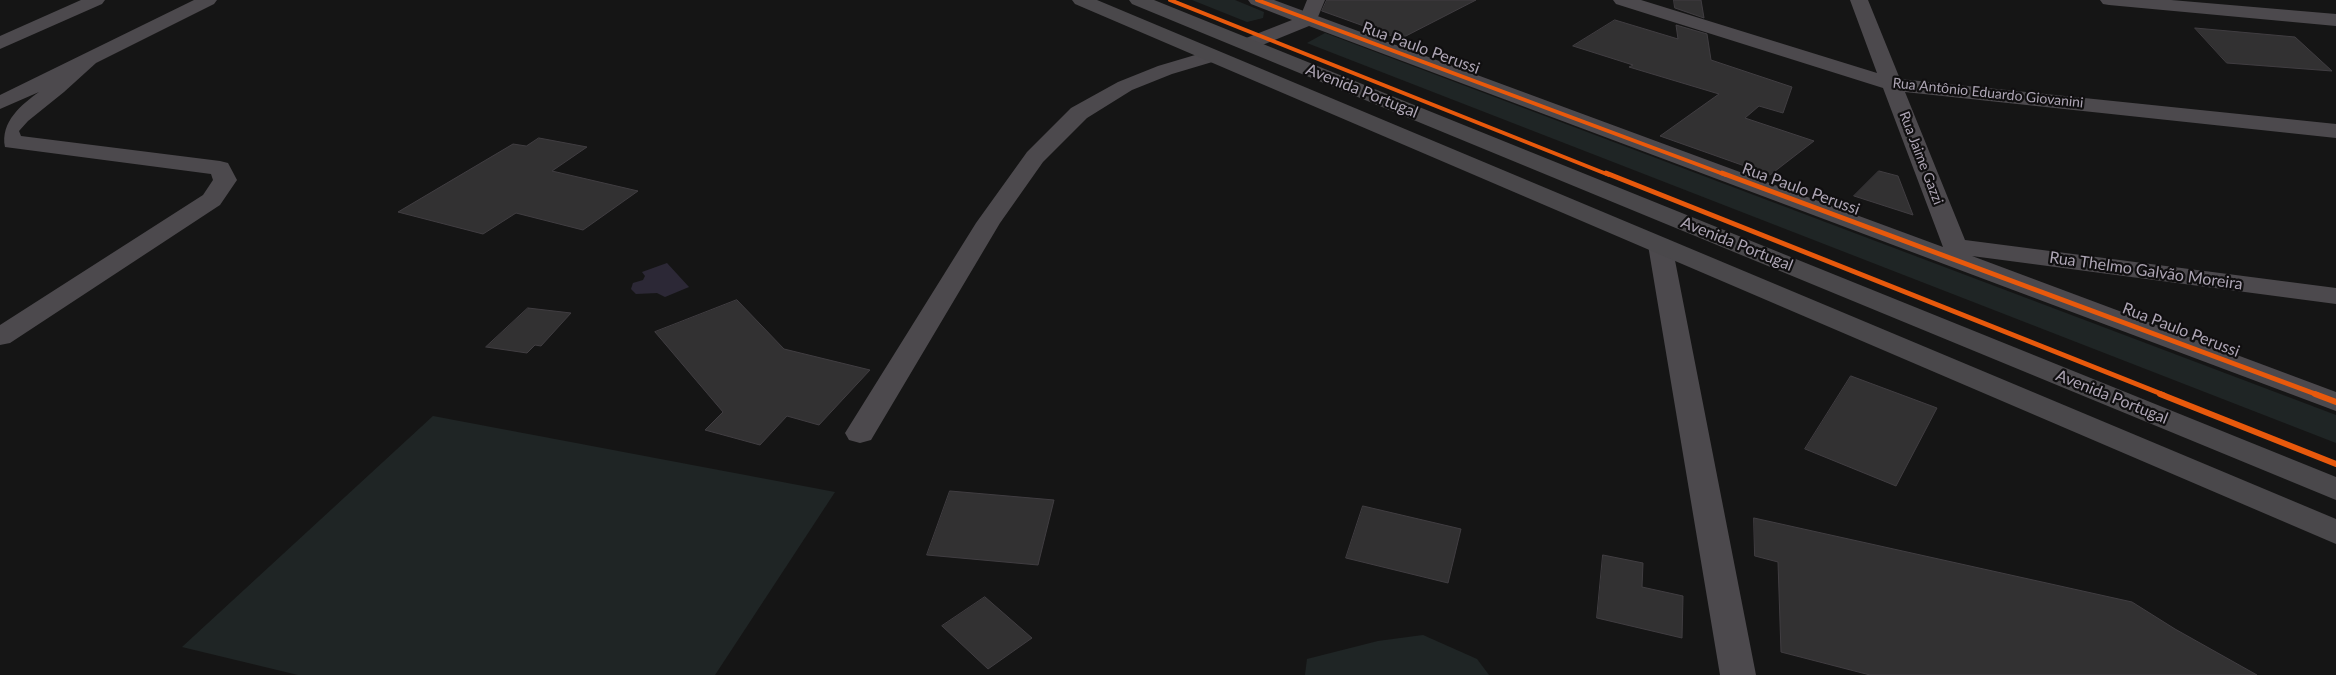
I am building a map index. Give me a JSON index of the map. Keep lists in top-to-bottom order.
{
  "streets": {
    "main road": ["Avenida Portugal"],
    "street": [
      "Rua Paulo Perussi",
      "Rua Antônio Eduardo Giovanini",
      "Rua Jaime Gazzi",
      "Rua Thelmo Galvão Moreira"
    ]
  },
  "crossings": [
    ["Rua Paulo Perussi", "Rua Jaime Gazzi"],
    ["Rua Paulo Perussi", "Rua Thelmo Galvão Moreira"],
    ["Rua Antônio Eduardo Giovanini", "Rua Jaime Gazzi"],
    ["Rua Jaime Gazzi", "Rua Thelmo Galvão Moreira"]
  ]
}
